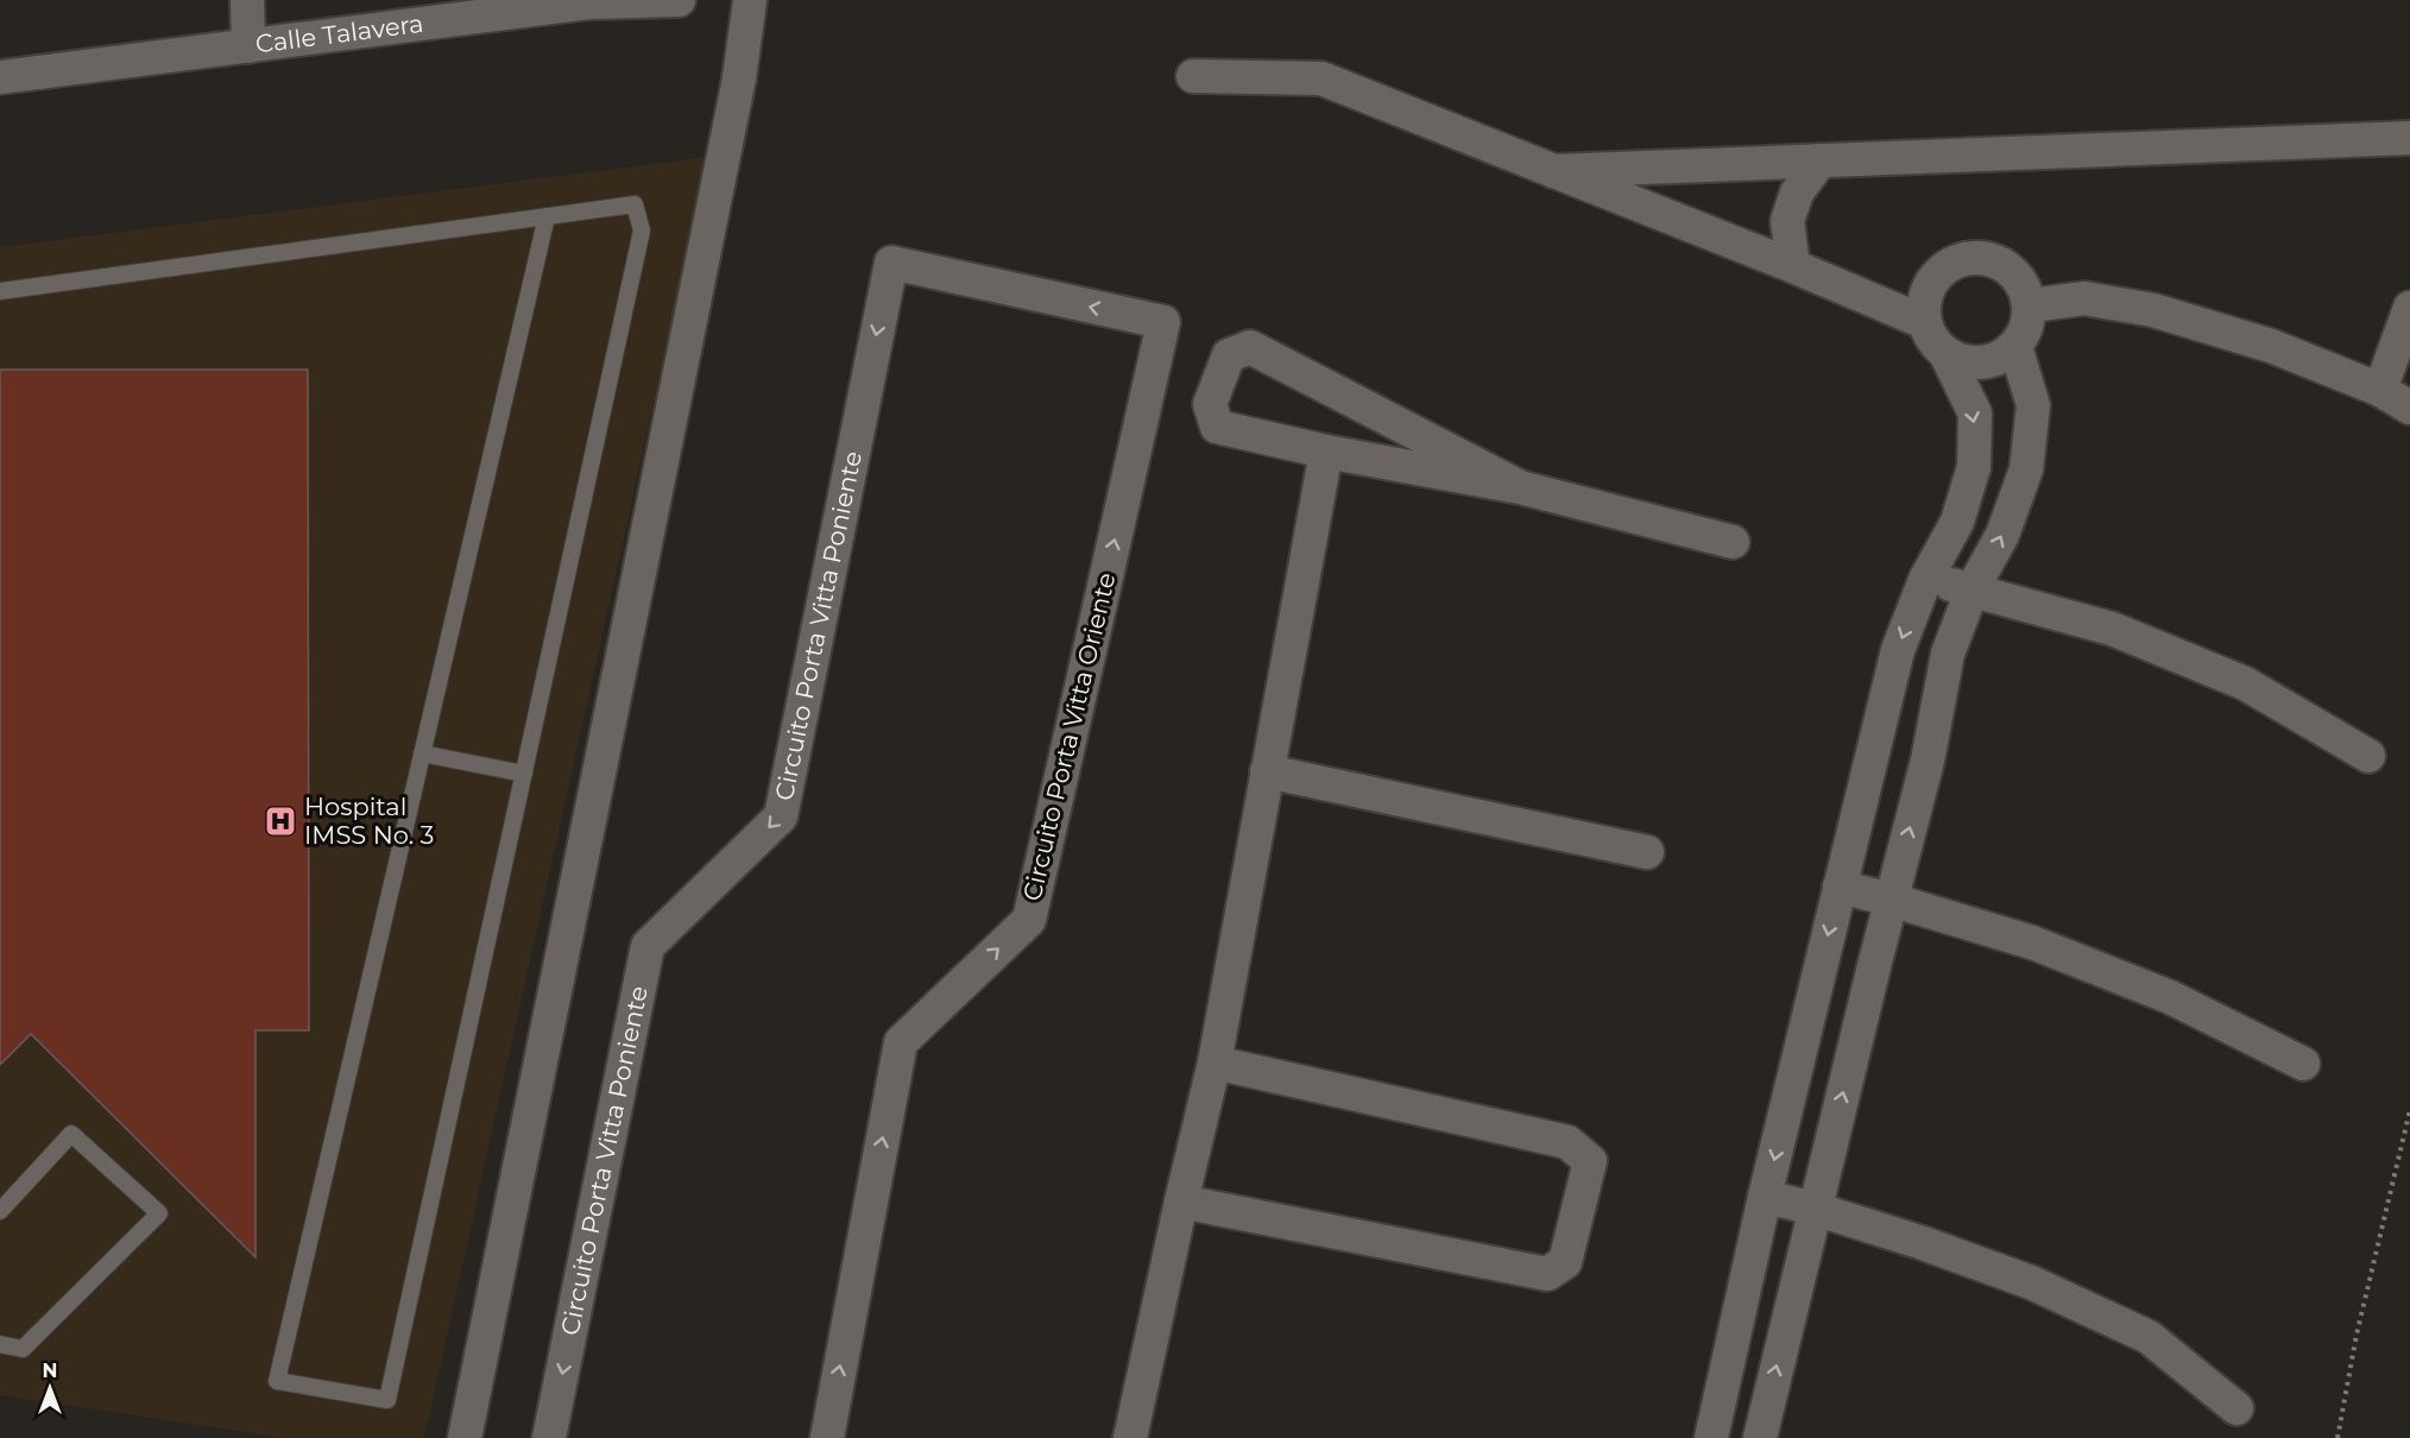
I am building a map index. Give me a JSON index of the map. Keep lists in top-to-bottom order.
{
  "streets": {
    "street": ["Calle Talavera", "Circuito Porta Vitta Poniente", "Circuito Porta Vitta Oriente"]
  },
  "crossings": [
    ["Circuito Porta Vitta Poniente", "Circuito Porta Vitta Oriente"]
  ],
  "places": {
    "hospital": ["Hospital IMSS No. 3"]
  },
  "north": "top"
}
